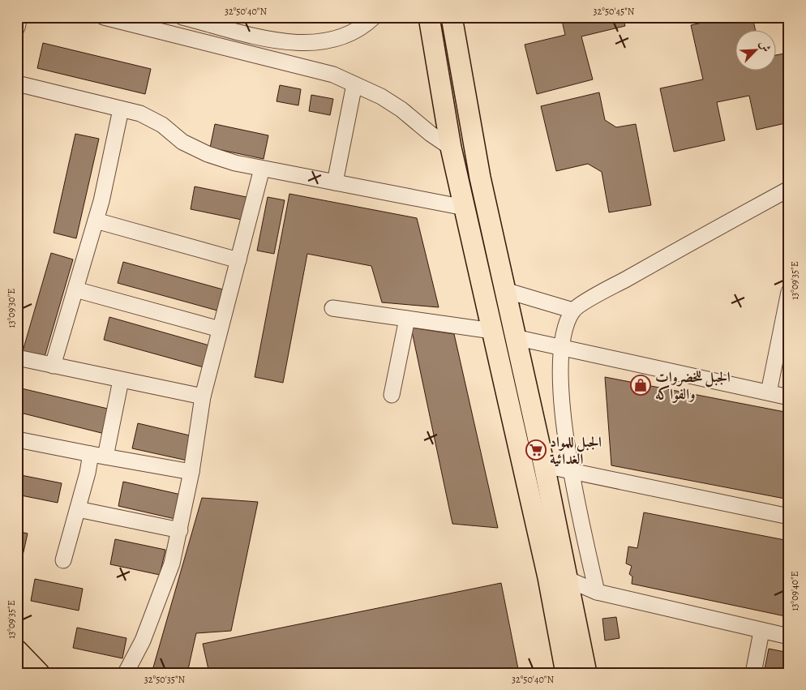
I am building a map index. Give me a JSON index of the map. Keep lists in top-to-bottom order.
{
  "places": {
    "shop": ["الجبل للخضروات والفواكه"],
    "supermarket": ["الجبل للمواد الغدائية"]
  },
  "north": "top right",
  "coordinates": [
    "32°50'40\"N",
    "32°50'45\"N",
    "13°09'35\"E",
    "13°09'30\"E",
    "13°09'40\"E",
    "32°50'35\"N"
  ]
}
